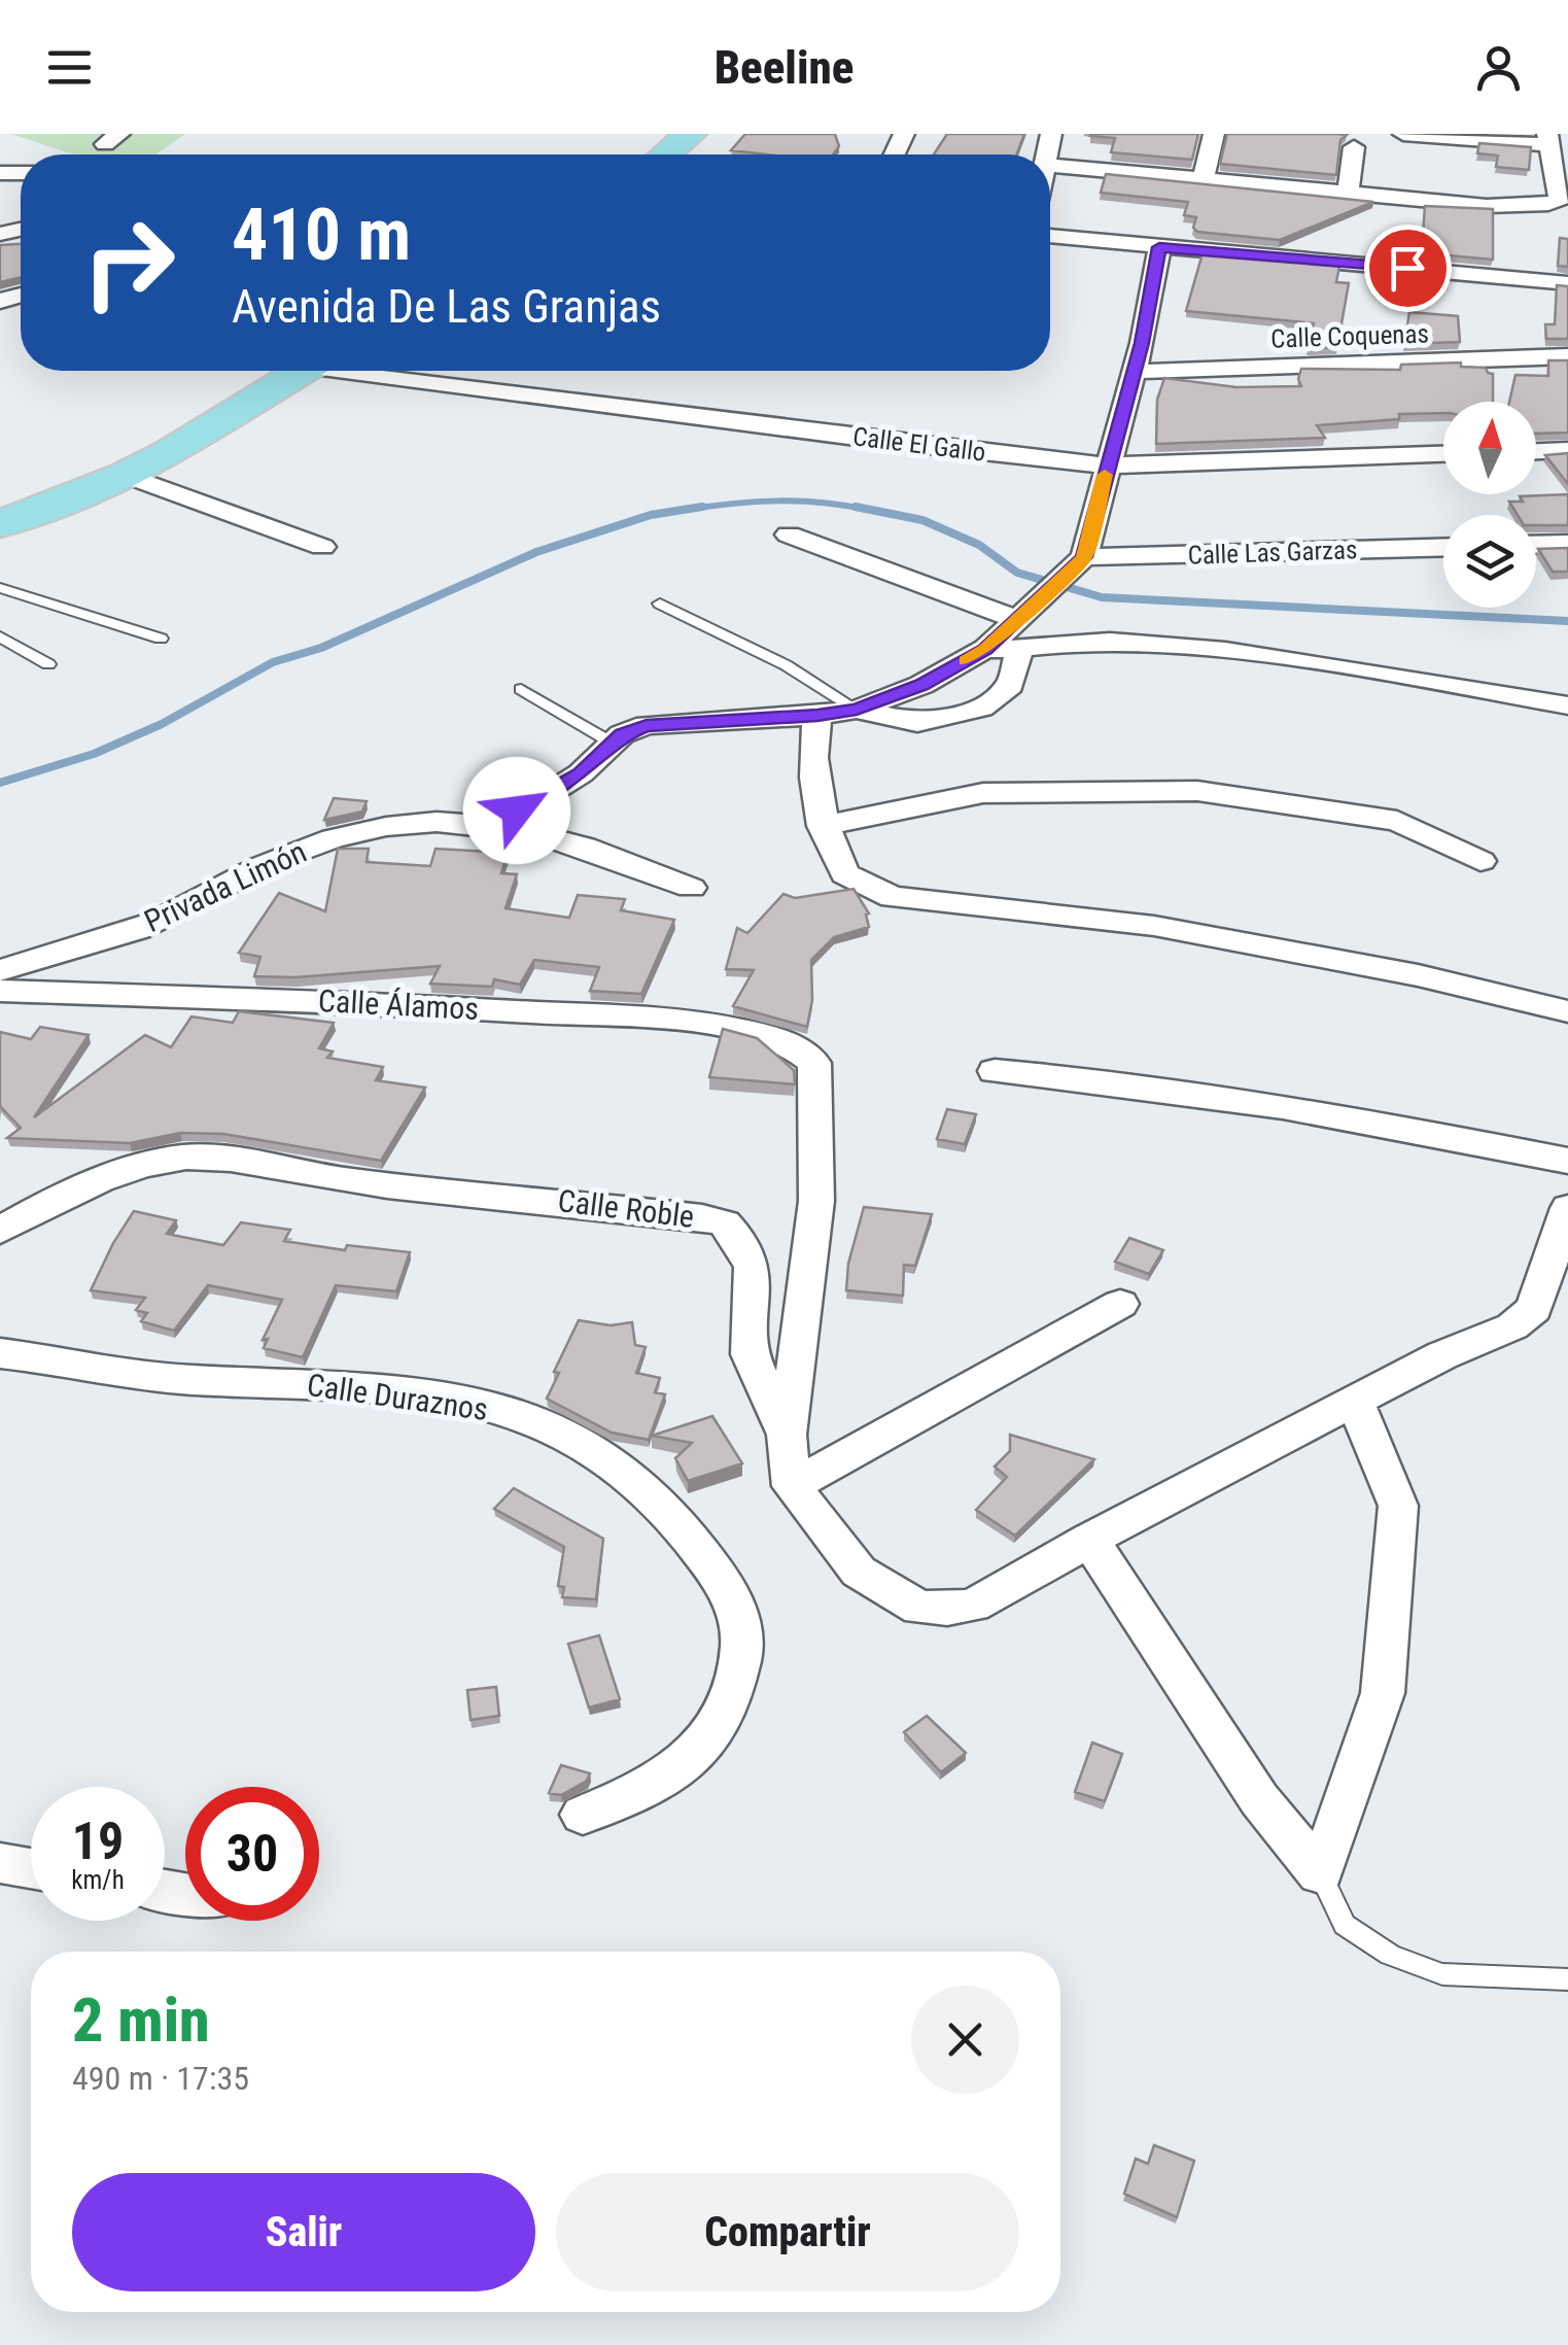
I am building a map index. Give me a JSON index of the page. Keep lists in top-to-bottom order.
{
  "streets": {
    "street": [
      "Calle Coquenas",
      "Calle El Gallo",
      "Calle Las Garzas",
      "Privada Limón",
      "Calle Álamos",
      "Calle Roble",
      "Calle Duraznos"
    ]
  },
  "crossings": [
    ["Calle Álamos", "Calle Roble"]
  ],
  "north": "top",
  "page": {
    "header": "Beeline",
    "turn": ["410 m", "Avenida De Las Granjas"],
    "speed": "19 km/h",
    "limit": "30",
    "heading": ["2 min", "490 m · 17:35"],
    "buttons": ["Salir", "Compartir"]
  }
}
